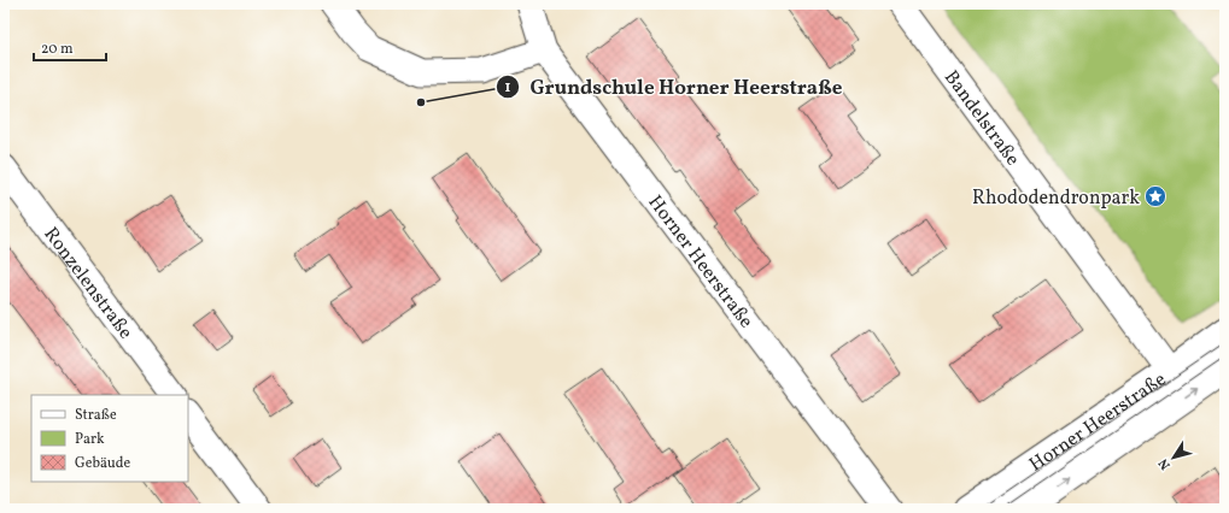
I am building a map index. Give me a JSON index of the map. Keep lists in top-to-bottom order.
{
  "streets": {
    "main road": ["Horner Heerstraße"],
    "street": ["Bandelstraße", "Ronzelenstraße"]
  },
  "crossings": [
    ["Bandelstraße", "Horner Heerstraße"]
  ],
  "places": {
    "other": ["Grundschule Horner Heerstraße"],
    "place": ["Rhododendronpark"]
  },
  "legend": ["Straße", "Park", "Gebäude"],
  "scale_bar": "20 m",
  "north": "bottom left"
}
